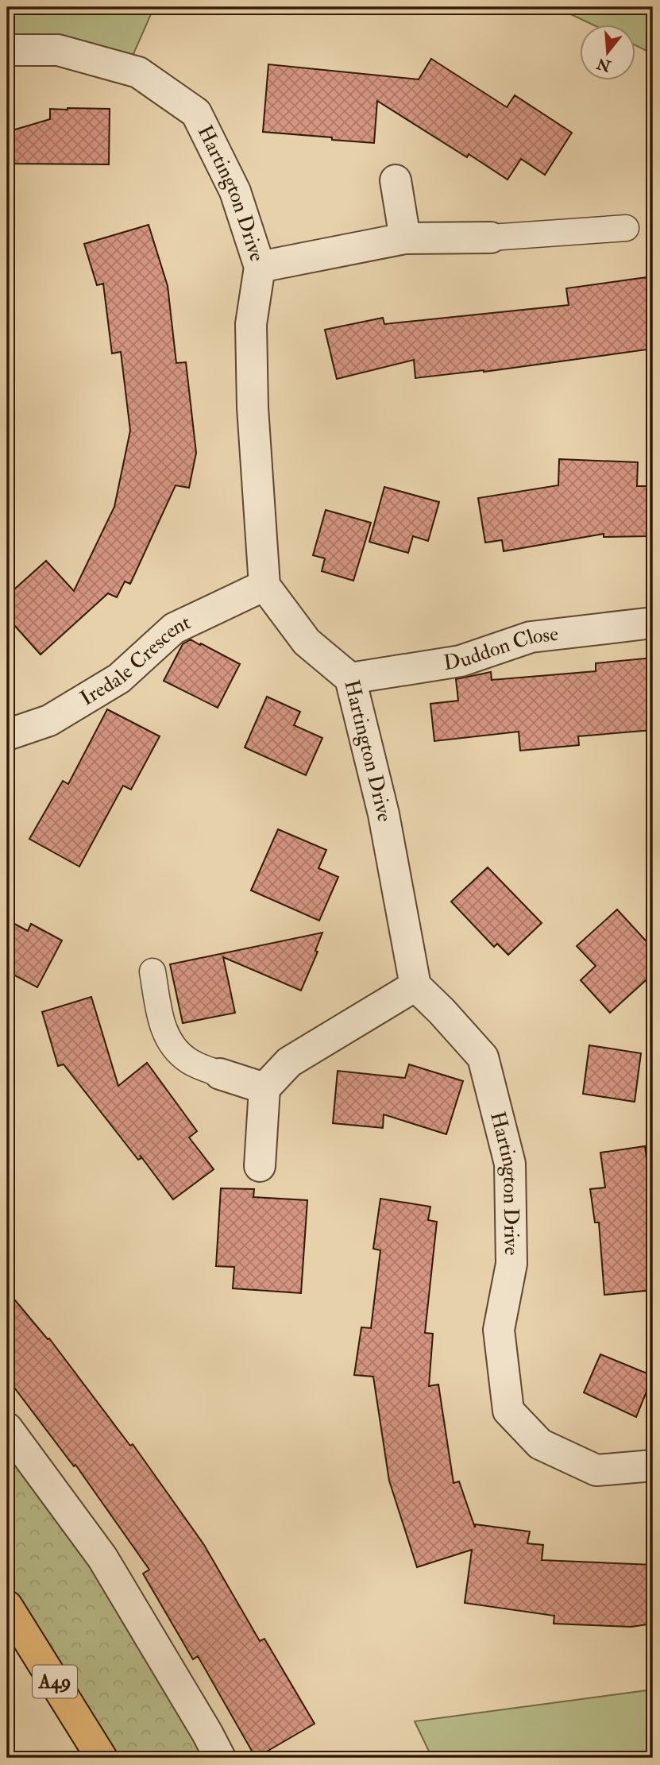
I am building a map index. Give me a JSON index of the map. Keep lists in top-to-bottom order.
{
  "streets": {
    "highway": ["A49"],
    "street": ["Hartington Drive", "Duddon Close", "Iredale Crescent"]
  },
  "crossings": [
    ["Hartington Drive", "Duddon Close"],
    ["Hartington Drive", "Iredale Crescent"]
  ],
  "north": "bottom"
}
